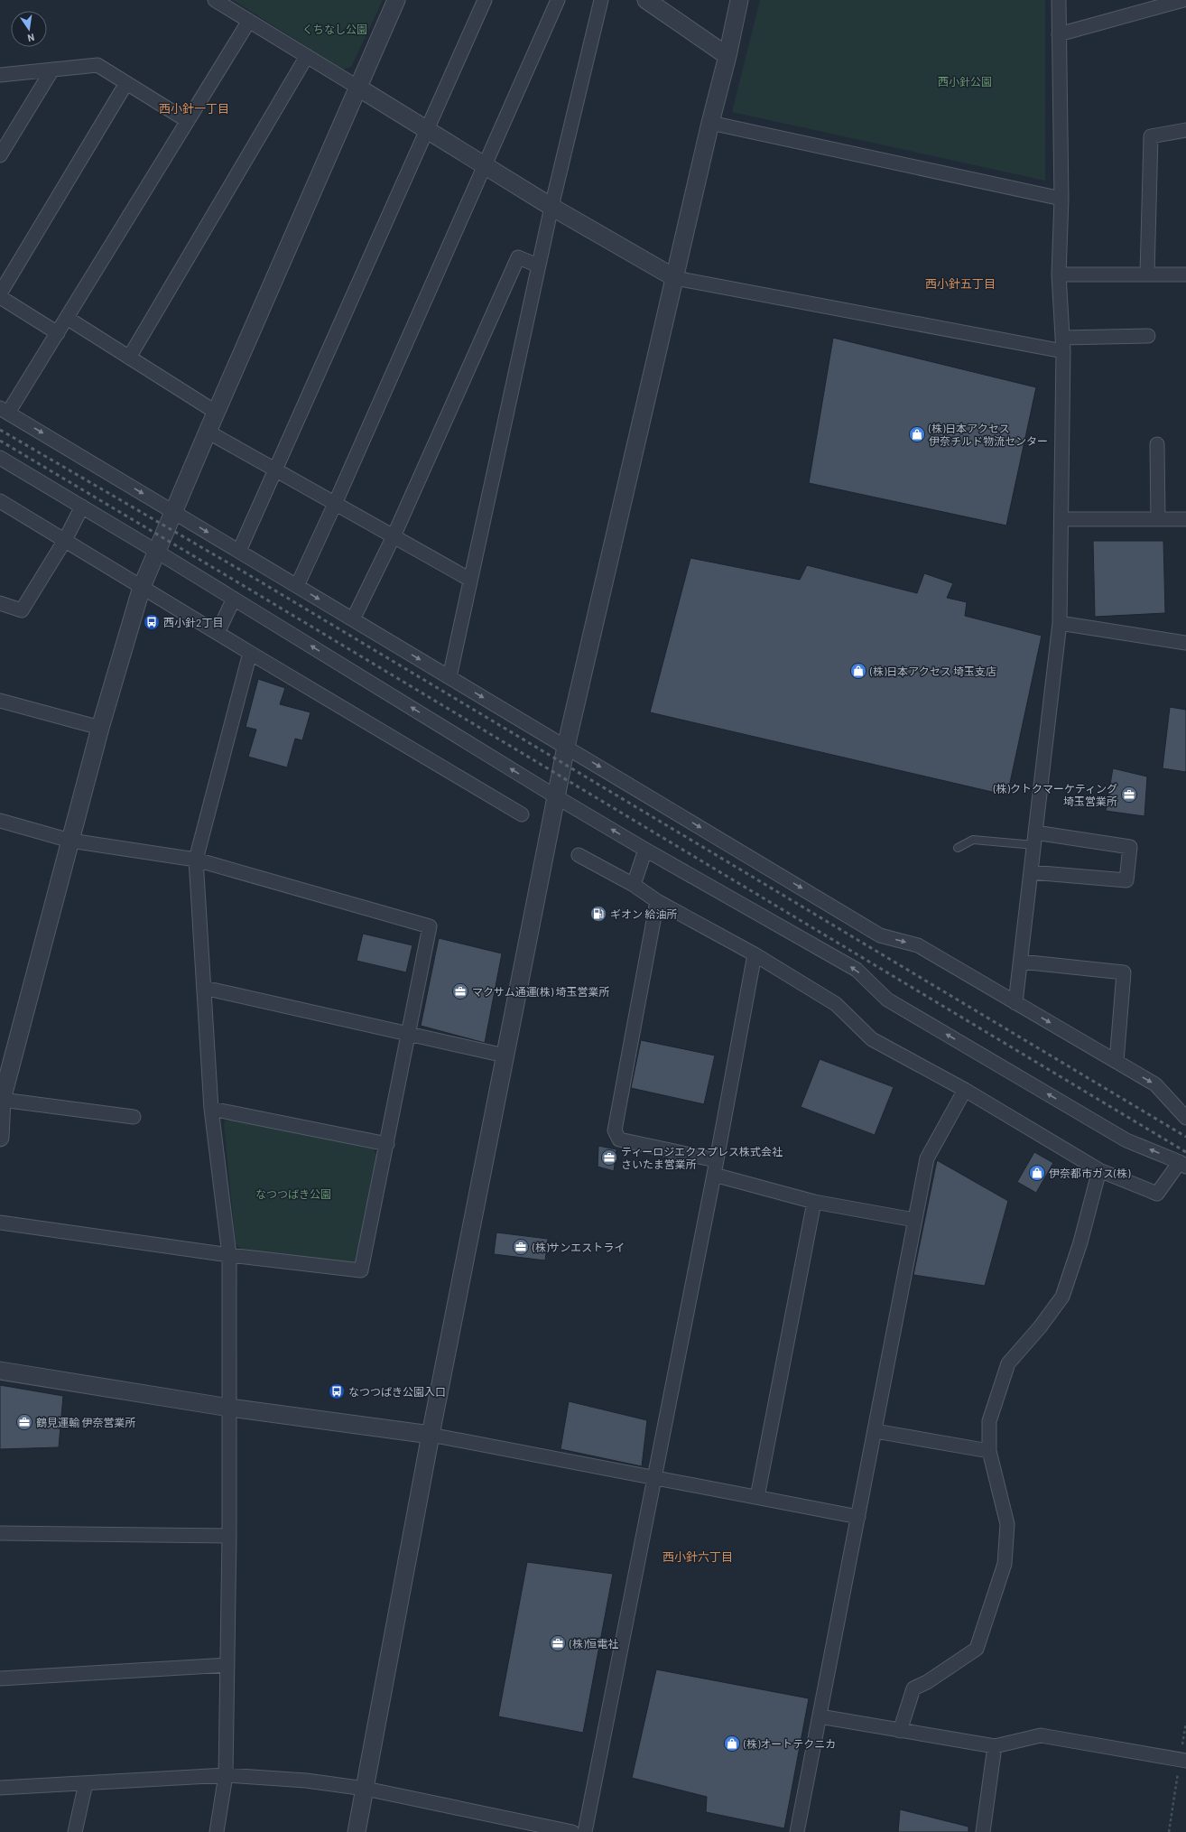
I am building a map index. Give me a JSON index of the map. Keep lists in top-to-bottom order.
{
  "districts": ["西小針一丁目", "西小針五丁目", "西小針六丁目"],
  "parks": ["くちなし公園", "西小針公園", "なつつばき公園"],
  "places": {
    "shop": [
      "(株)日本アクセス 伊奈チルド物流センター",
      "(株)日本アクセス 埼玉支店",
      "伊奈都市ガス(株)",
      "(株)オートテクニカ"
    ],
    "bus stop": ["西小針2丁目", "なつつばき公園入口"],
    "office": [
      "(株)クトクマーケティング 埼玉営業所",
      "マクサム通運(株) 埼玉営業所",
      "ティーロジエクスプレス株式会社 さいたま営業所",
      "(株)サンエストライ",
      "鶴見運輸 伊奈営業所",
      "(株)恒電社"
    ],
    "fuel station": ["ギオン 給油所"]
  },
  "north": "bottom"
}
